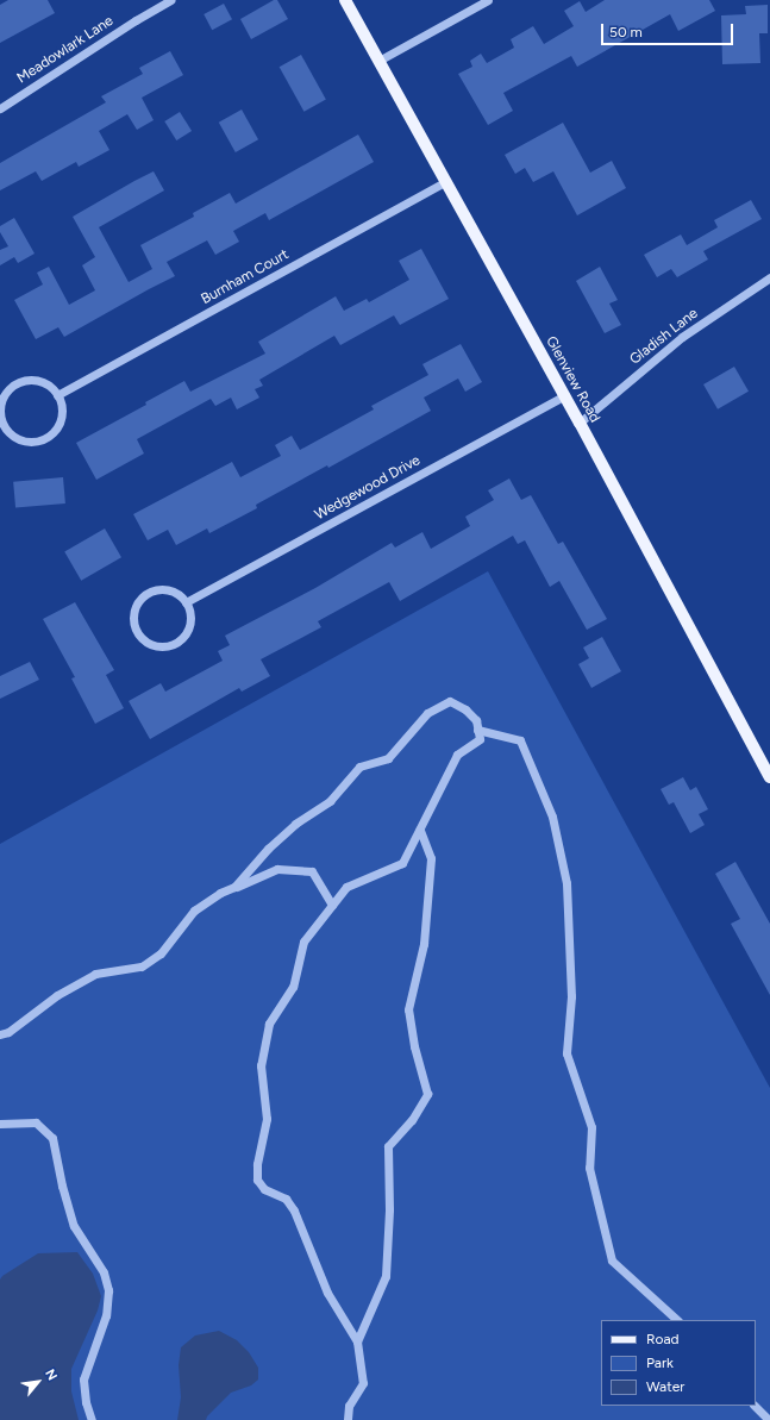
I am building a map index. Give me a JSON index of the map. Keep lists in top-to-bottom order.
{
  "streets": {
    "main road": ["Glenview Road"],
    "street": [
      "Meadowlark Lane",
      "Burnham Court",
      "Gladish Lane",
      "Wedgewood Drive"
    ]
  },
  "crossings": [
    ["Burnham Court", "Glenview Road"],
    ["Gladish Lane", "Glenview Road"],
    ["Glenview Road", "Wedgewood Drive"]
  ],
  "legend": ["Road", "Park", "Water"],
  "scale_bar": "50 m",
  "north": "top right"
}
